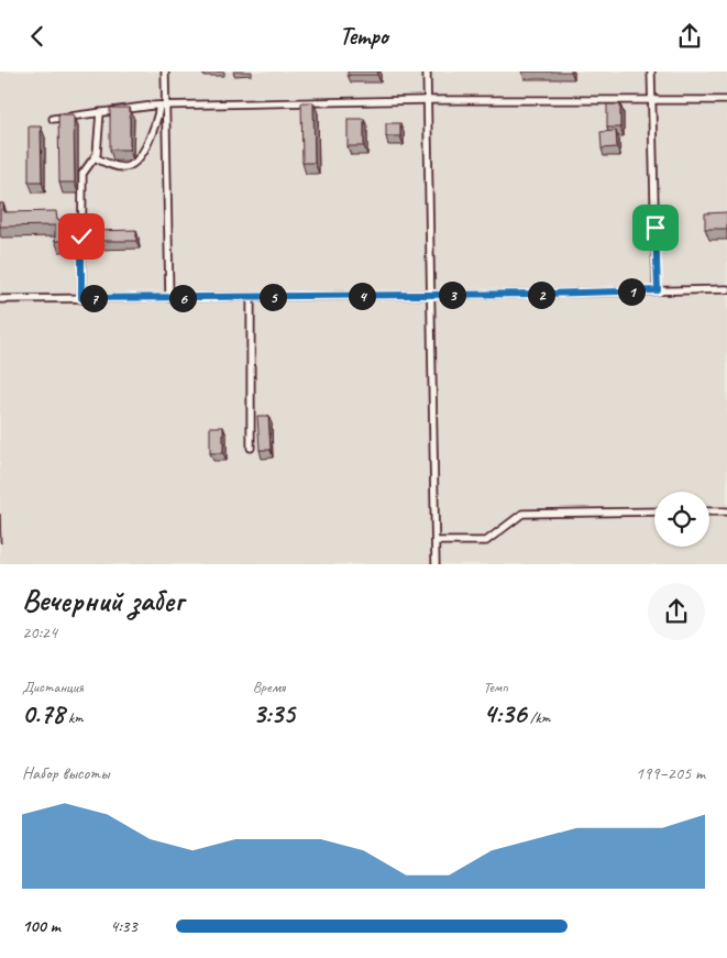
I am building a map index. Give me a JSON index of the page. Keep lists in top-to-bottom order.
{
  "page": {
    "header": "Tempo",
    "pins": [
      "1",
      "2",
      "3",
      "4",
      "5",
      "6",
      "7"
    ],
    "heading": ["Вечерний забег", "20:24"],
    "stats": [
      ["Дистанция", "0.78 km"],
      ["Время", "3:35"],
      ["Темп", "4:36 /km"]
    ],
    "chart": ["Набор высоты", "199–205 m"],
    "list": [
      {
        "name": "100 m",
        "note": "4:33"
      }
    ]
  }
}
